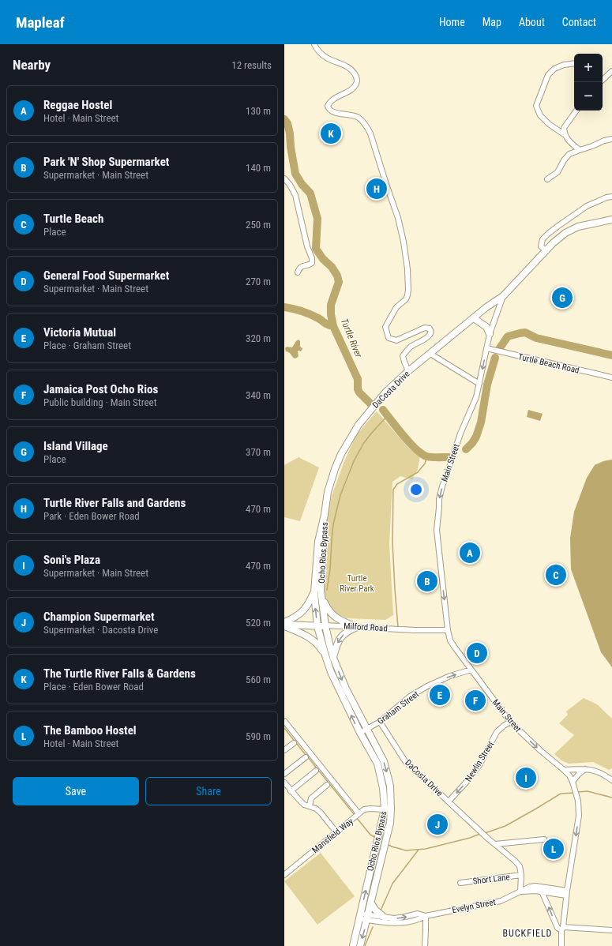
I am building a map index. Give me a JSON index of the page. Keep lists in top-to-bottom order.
{
  "streets": {
    "main road": ["DaCosta Drive", "Ocho Rios Bypass", "Milford Road"],
    "street": [
      "Turtle Beach Road",
      "Main Street",
      "Graham Street",
      "Newlin Street",
      "Mansfield Way",
      "Short Lane",
      "Evelyn Street"
    ]
  },
  "crossings": [
    ["Turtle Beach Road", "Main Street"],
    ["DaCosta Drive", "Main Street"],
    ["DaCosta Drive", "Ocho Rios Bypass"],
    ["DaCosta Drive", "Graham Street"],
    ["DaCosta Drive", "Newlin Street"],
    ["Main Street", "Milford Road"],
    ["Main Street", "Graham Street"],
    ["Main Street", "Newlin Street"],
    ["Main Street", "Evelyn Street"],
    ["Ocho Rios Bypass", "Milford Road"],
    ["Ocho Rios Bypass", "Graham Street"],
    ["Ocho Rios Bypass", "Mansfield Way"],
    ["Ocho Rios Bypass", "Evelyn Street"]
  ],
  "one_way": ["Main Street", "Graham Street", "Newlin Street"],
  "districts": ["BUCKFIELD"],
  "water": ["Turtle River"],
  "parks": ["Turtle River Park"],
  "page": {
    "header": "Mapleaf",
    "nav": [
      "Home",
      "Map",
      "About",
      "Contact"
    ],
    "heading": ["Nearby", "12 results"],
    "map_buttons": ["+", "−"],
    "list": [
      {
        "mark": "A",
        "name": "Reggae Hostel",
        "note": "Hotel · Main Street",
        "value": "130 m"
      },
      {
        "mark": "B",
        "name": "Park 'N' Shop Supermarket",
        "note": "Supermarket · Main Street",
        "value": "140 m"
      },
      {
        "mark": "C",
        "name": "Turtle Beach",
        "note": "Place",
        "value": "250 m"
      },
      {
        "mark": "D",
        "name": "General Food Supermarket",
        "note": "Supermarket · Main Street",
        "value": "270 m"
      },
      {
        "mark": "E",
        "name": "Victoria Mutual",
        "note": "Place · Graham Street",
        "value": "320 m"
      },
      {
        "mark": "F",
        "name": "Jamaica Post Ocho Rios",
        "note": "Public building · Main Street",
        "value": "340 m"
      },
      {
        "mark": "G",
        "name": "Island Village",
        "note": "Place",
        "value": "370 m"
      },
      {
        "mark": "H",
        "name": "Turtle River Falls and Gardens",
        "note": "Park · Eden Bower Road",
        "value": "470 m"
      },
      {
        "mark": "I",
        "name": "Soni's Plaza",
        "note": "Supermarket · Main Street",
        "value": "470 m"
      },
      {
        "mark": "J",
        "name": "Champion Supermarket",
        "note": "Supermarket · Dacosta Drive",
        "value": "520 m"
      },
      {
        "mark": "K",
        "name": "The Turtle River Falls & Gardens",
        "note": "Place · Eden Bower Road",
        "value": "560 m"
      },
      {
        "mark": "L",
        "name": "The Bamboo Hostel",
        "note": "Hotel · Main Street",
        "value": "590 m"
      }
    ],
    "pins": [
      "K",
      "H",
      "G",
      "A",
      "C",
      "B",
      "D",
      "E",
      "F",
      "I",
      "J",
      "L"
    ],
    "buttons": ["Save", "Share"]
  }
}
